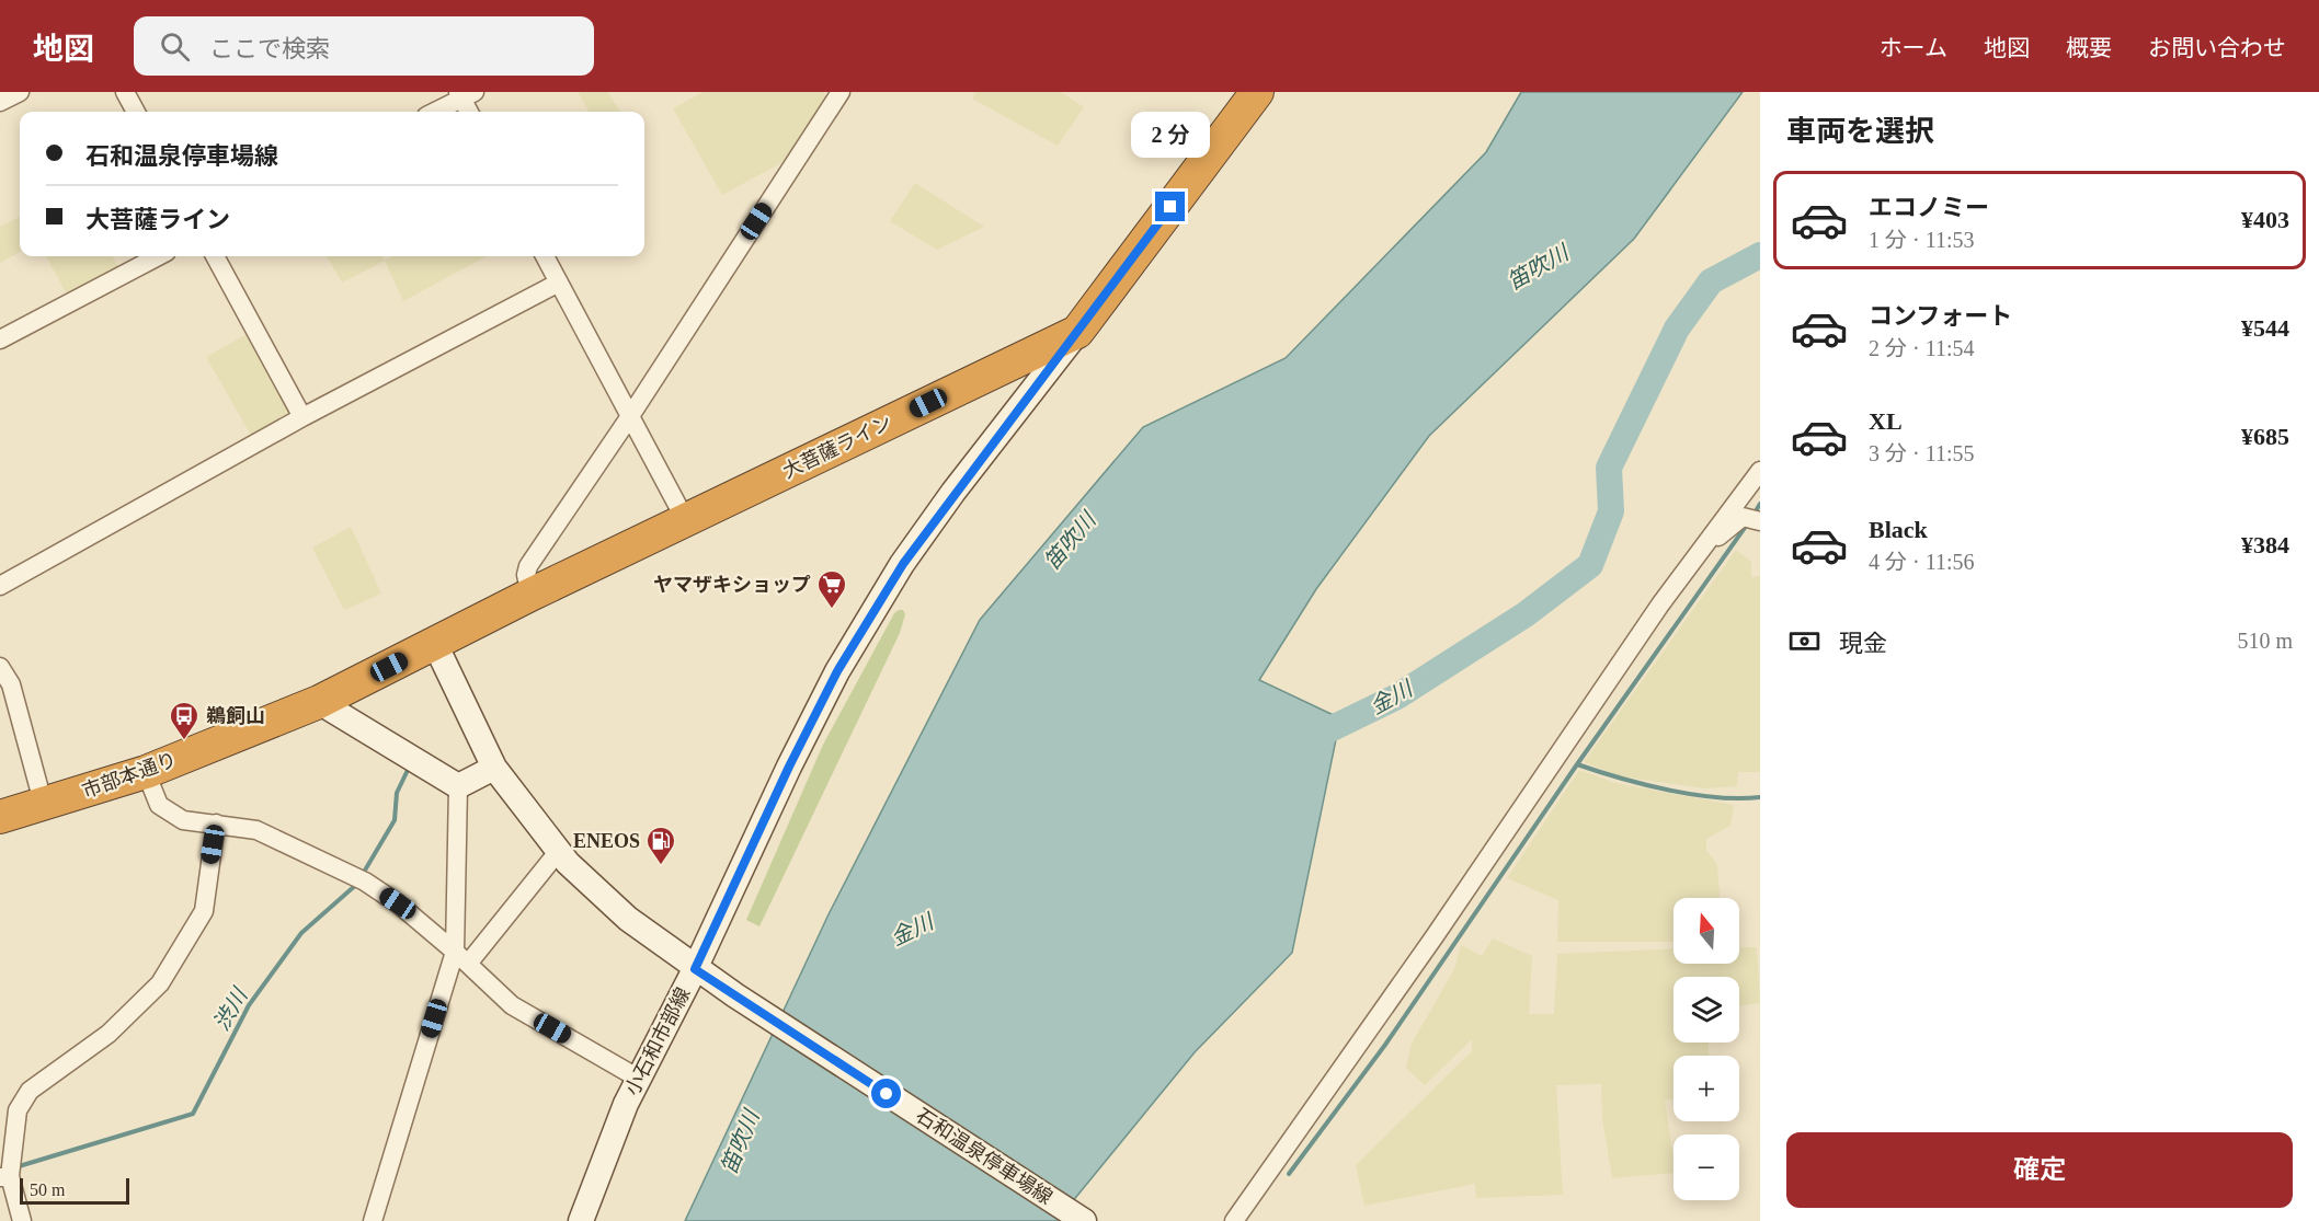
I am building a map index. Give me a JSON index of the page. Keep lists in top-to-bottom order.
{
  "streets": {
    "highway": ["大菩薩ライン", "市部本通り"],
    "main road": ["小石和市部線", "石和温泉停車場線"]
  },
  "crossings": [
    ["大菩薩ライン", "市部本通り"],
    ["大菩薩ライン", "小石和市部線"],
    ["大菩薩ライン", "石和温泉停車場線"],
    ["市部本通り", "石和温泉停車場線"],
    ["小石和市部線", "石和温泉停車場線"]
  ],
  "water": ["笛吹川", "金川", "渋川"],
  "places": {
    "supermarket": ["ヤマザキショップ"],
    "bus stop": ["鵜飼山"],
    "fuel station": ["ENEOS"]
  },
  "scale_bar": "50 m",
  "north": "top",
  "page": {
    "header": "地図",
    "search": "ここで検索",
    "nav": [
      "ホーム",
      "地図",
      "概要",
      "お問い合わせ"
    ],
    "heading": "車両を選択",
    "bubble": "2 分",
    "banner": ["石和温泉停車場線", "大菩薩ライン"],
    "list": [
      {
        "name": "エコノミー",
        "note": "1 分 · 11:53",
        "value": "¥403"
      },
      {
        "name": "コンフォート",
        "note": "2 分 · 11:54",
        "value": "¥544"
      },
      {
        "name": "XL",
        "note": "3 分 · 11:55",
        "value": "¥685"
      },
      {
        "name": "Black",
        "note": "4 分 · 11:56",
        "value": "¥384"
      }
    ],
    "pay": ["現金", "510 m"],
    "map_buttons": ["+", "−"],
    "buttons": "確定",
    "scale": "50 m"
  }
}
